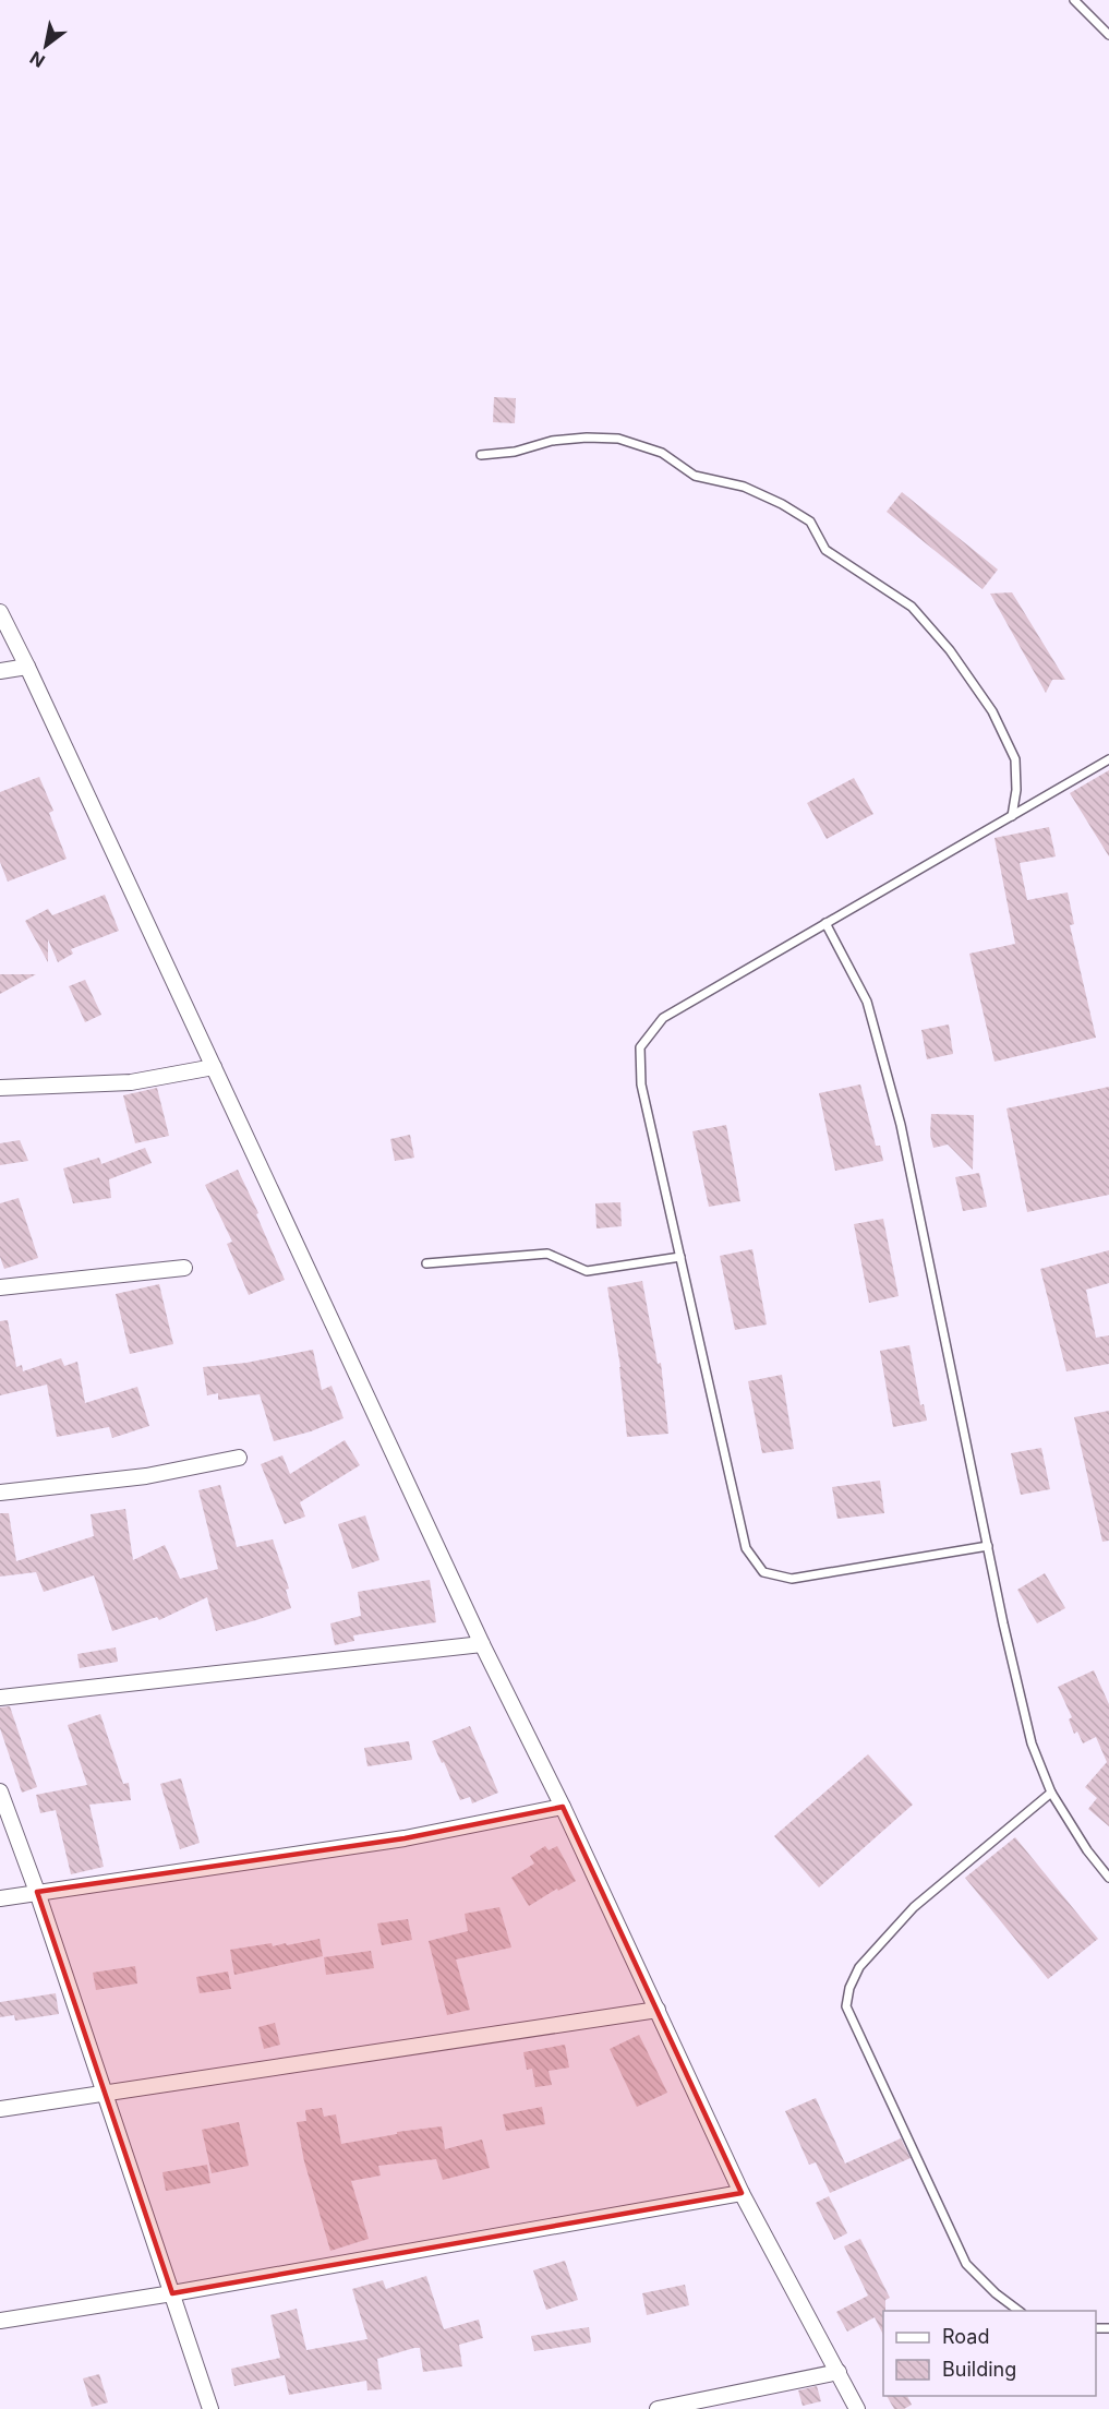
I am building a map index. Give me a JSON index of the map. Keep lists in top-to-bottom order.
{
  "legend": ["Road", "Building"],
  "north": "bottom left"
}
